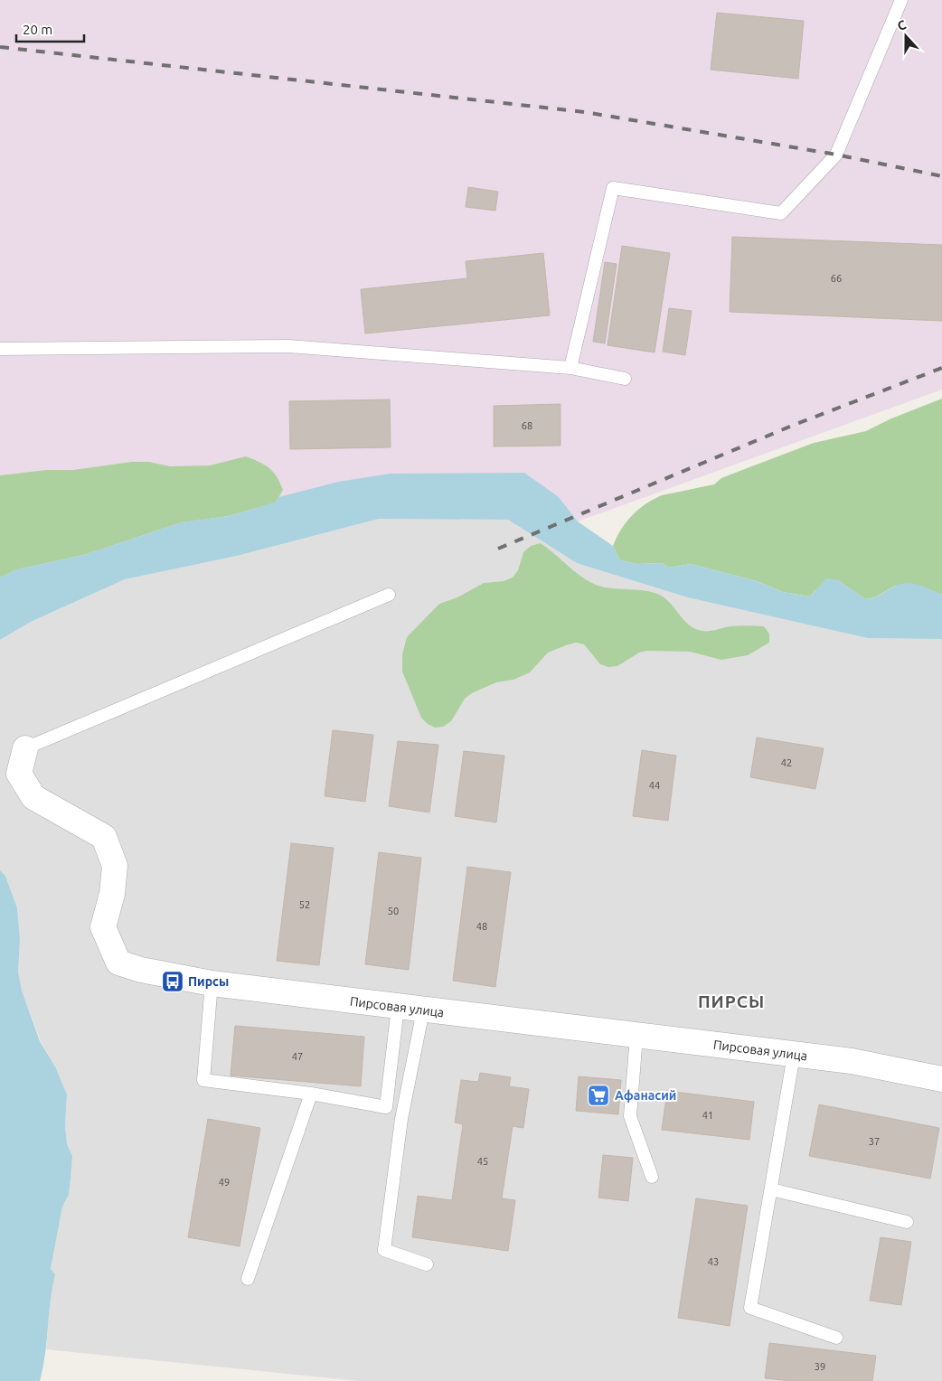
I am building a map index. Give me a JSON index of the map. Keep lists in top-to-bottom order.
{
  "streets": {
    "street": ["Пирсовая улица"]
  },
  "districts": ["ПИРСЫ"],
  "places": {
    "bus stop": ["Пирсы"],
    "supermarket": ["Афанасий"]
  },
  "house_numbers": [
    "66",
    "68",
    "42",
    "44",
    "52",
    "50",
    "48",
    "47",
    "41",
    "37",
    "45",
    "49",
    "43",
    "39"
  ],
  "scale_bar": "20 m",
  "north": "top"
}
